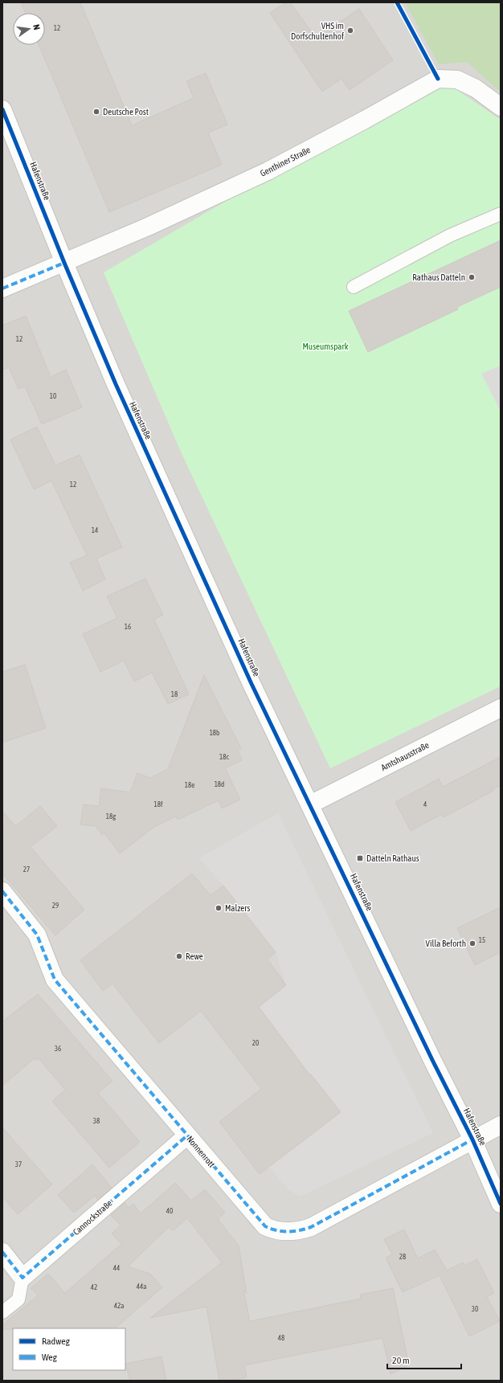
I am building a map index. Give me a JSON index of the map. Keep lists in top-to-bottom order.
{
  "streets": {
    "street": [
      "Genthiner Straße",
      "Hafenstraße",
      "Amtshausstraße",
      "Nonnenrott",
      "Cannockstraße"
    ]
  },
  "crossings": [
    ["Genthiner Straße", "Hafenstraße"],
    ["Hafenstraße", "Amtshausstraße"],
    ["Hafenstraße", "Nonnenrott"],
    ["Nonnenrott", "Cannockstraße"]
  ],
  "parks": ["Museumspark"],
  "places": {
    "other": [
      "VHS im Dorfschultenhof",
      "Deutsche Post",
      "Rathaus Datteln",
      "Malzers",
      "Villa Beforth",
      "Rewe"
    ],
    "transit": ["Datteln Rathaus"]
  },
  "house_numbers": [
    "12",
    "12",
    "10",
    "12",
    "14",
    "16",
    "18",
    "18b",
    "18c",
    "18d",
    "18e",
    "18f",
    "4",
    "18g",
    "27",
    "29",
    "15",
    "20",
    "36",
    "38",
    "37",
    "40",
    "28",
    "44",
    "44a",
    "42",
    "42a",
    "30",
    "48"
  ],
  "legend": ["Radweg", "Weg"],
  "scale_bar": "20 m",
  "north": "right"
}
